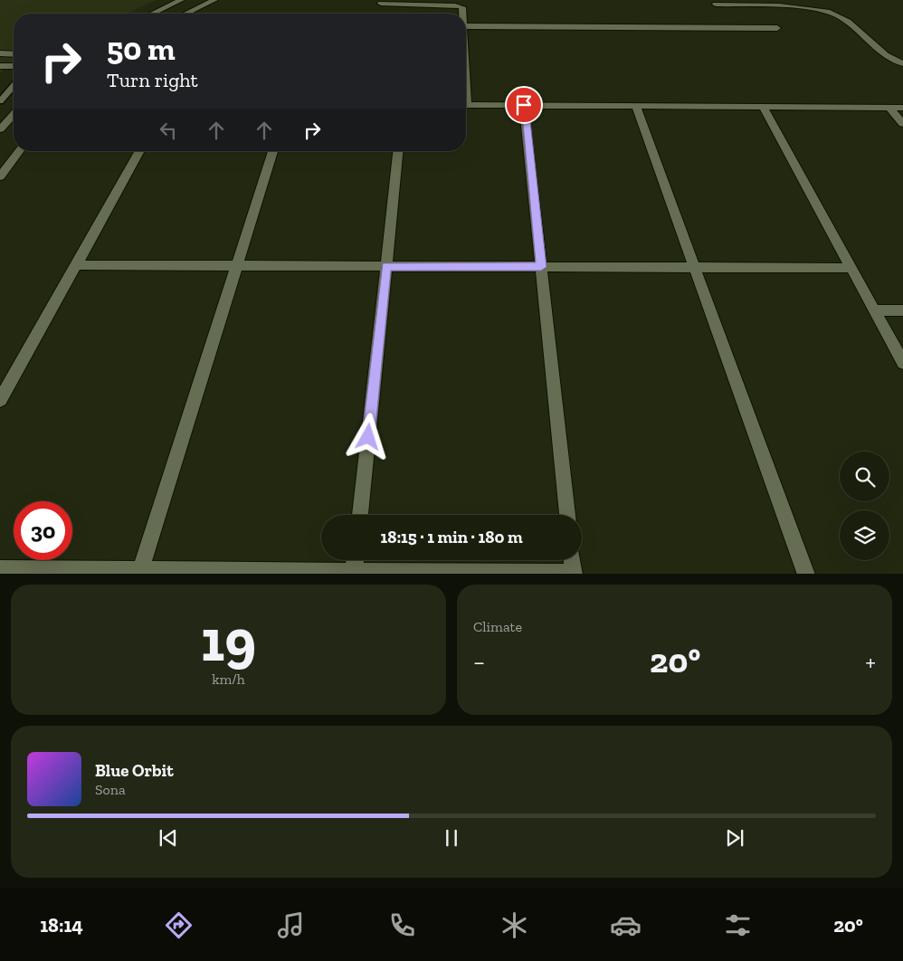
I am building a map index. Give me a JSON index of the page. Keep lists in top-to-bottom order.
{
  "page": {
    "turn": ["50 m", "Turn right"],
    "limit": "30",
    "trip": "18:15 · 1 min · 180 m",
    "tile": [
      ["19", "km/h"],
      "Climate"
    ],
    "heat": ["−", "20°", "+"],
    "song": ["Blue Orbit", "Sona"],
    "tabs": ["18:14", "20°"]
  }
}
